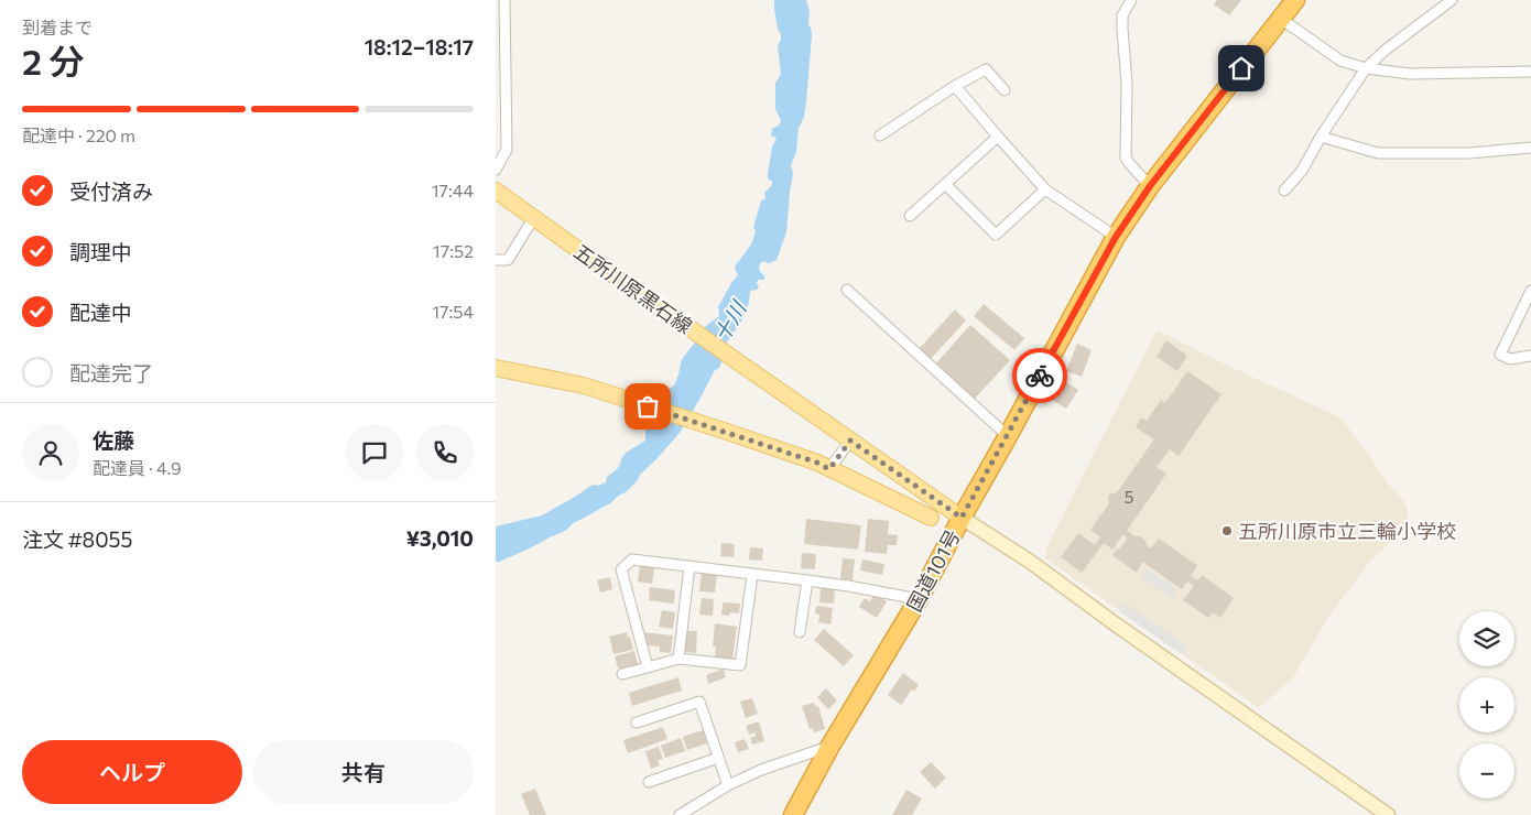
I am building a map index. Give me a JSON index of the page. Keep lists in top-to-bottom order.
{
  "streets": {
    "highway": ["国道101号"],
    "main road": ["五所川原黒石線"]
  },
  "crossings": [
    ["五所川原黒石線", "国道101号"]
  ],
  "water": ["十川"],
  "places": ["五所川原市立三輪小学校"],
  "house_numbers": ["5"],
  "page": {
    "heading": ["2 分", "到着まで", "18:12–18:17"],
    "panel": [
      "佐藤",
      "配達員 · 4.9",
      "注文 #8055",
      "¥3,010"
    ],
    "bar": "配達中 · 220 m",
    "list": [
      ["受付済み", "17:44"],
      ["調理中", "17:52"],
      ["配達中", "17:54"],
      "配達完了"
    ],
    "map_buttons": ["+", "−"],
    "buttons": ["ヘルプ", "共有"]
  }
}
